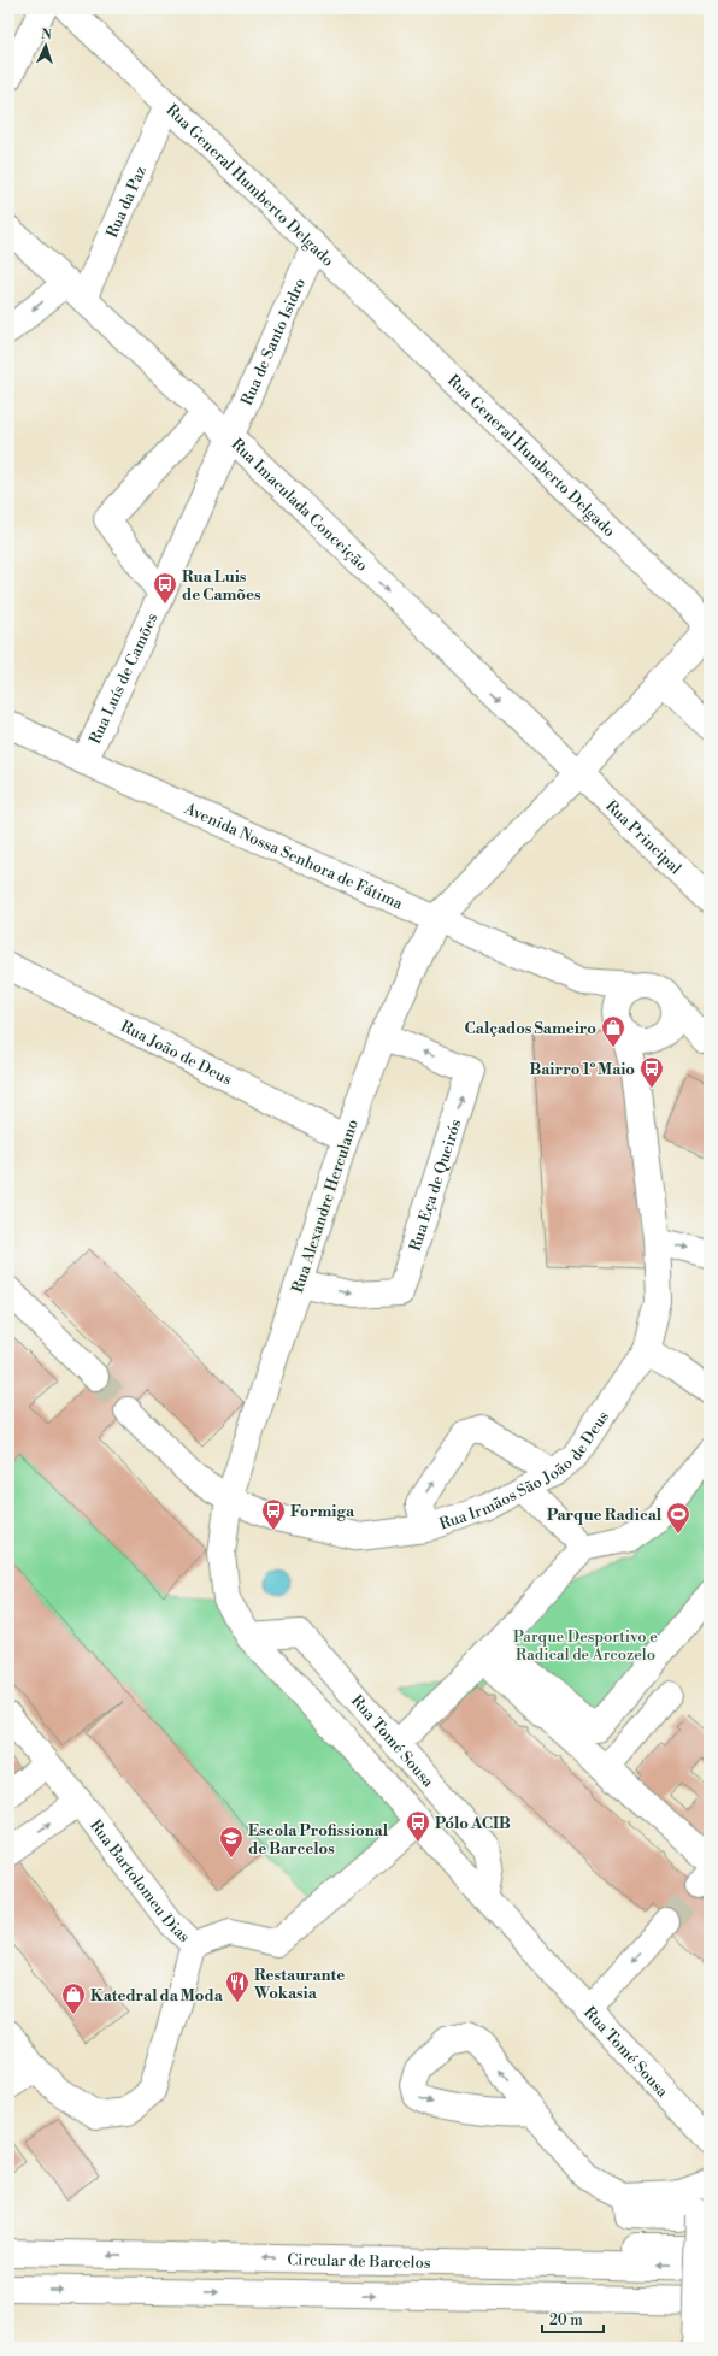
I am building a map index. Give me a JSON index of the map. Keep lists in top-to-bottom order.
{
  "streets": {
    "street": [
      "Rua General Humberto Delgado",
      "Rua da Paz",
      "Rua de Santo Isidro",
      "Rua Imaculada Conceição",
      "Rua Luís de Camões",
      "Rua Principal",
      "Avenida Nossa Senhora de Fátima",
      "Rua João de Deus",
      "Rua Eça de Queirós",
      "Rua Alexandre Herculano",
      "Rua Irmãos São João de Deus",
      "Rua Tomé Sousa",
      "Rua Bartolomeu Dias",
      "Circular de Barcelos"
    ]
  },
  "crossings": [
    ["Rua General Humberto Delgado", "Rua da Paz"],
    ["Rua General Humberto Delgado", "Rua de Santo Isidro"],
    ["Rua General Humberto Delgado", "Rua Imaculada Conceição"],
    ["Rua General Humberto Delgado", "Rua Principal"],
    ["Rua General Humberto Delgado", "Avenida Nossa Senhora de Fátima"],
    ["Rua General Humberto Delgado", "Rua Alexandre Herculano"],
    ["Rua da Paz", "Rua Imaculada Conceição"],
    ["Rua de Santo Isidro", "Rua Imaculada Conceição"],
    ["Rua de Santo Isidro", "Rua Luís de Camões"],
    ["Rua Imaculada Conceição", "Rua Luís de Camões"],
    ["Rua Imaculada Conceição", "Rua Principal"],
    ["Rua Luís de Camões", "Avenida Nossa Senhora de Fátima"],
    ["Avenida Nossa Senhora de Fátima", "Rua Alexandre Herculano"],
    ["Avenida Nossa Senhora de Fátima", "Rua Irmãos São João de Deus"],
    ["Rua João de Deus", "Rua Alexandre Herculano"],
    ["Rua Eça de Queirós", "Rua Alexandre Herculano"],
    ["Rua Alexandre Herculano", "Rua Irmãos São João de Deus"],
    ["Rua Alexandre Herculano", "Rua Tomé Sousa"],
    ["Rua Irmãos São João de Deus", "Rua Tomé Sousa"],
    ["Rua Tomé Sousa", "Rua Bartolomeu Dias"]
  ],
  "one_way": ["Rua Imaculada Conceição"],
  "parks": ["Parque Desportivo e Radical de Arcozelo"],
  "places": {
    "bus stop": [
      "Rua Luis de Camões",
      "Bairro 1º Maio",
      "Formiga",
      "Pólo ACIB"
    ],
    "shop": ["Calçados Sameiro", "Katedral da Moda"],
    "sports": ["Parque Radical"],
    "school or university": ["Escola Profissional de Barcelos"],
    "restaurant": ["Restaurante Wokasia"]
  },
  "scale_bar": "20 m",
  "north": "top"
}
